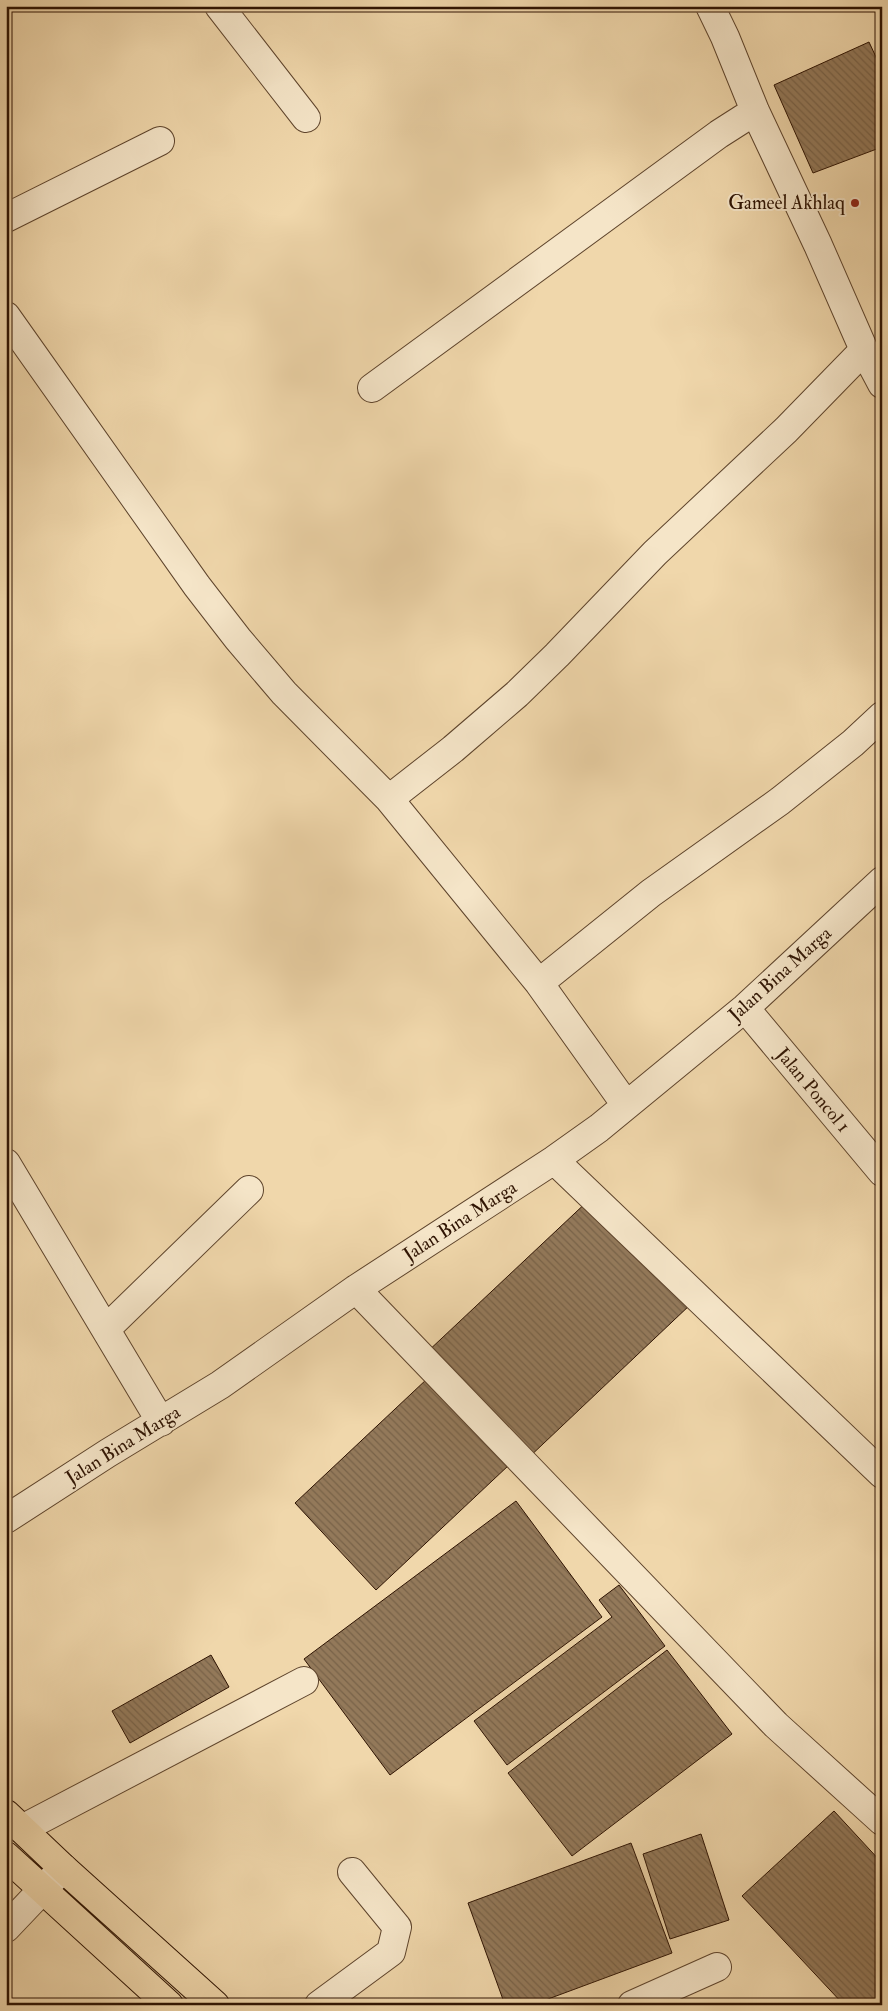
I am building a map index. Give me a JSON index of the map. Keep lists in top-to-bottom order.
{
  "streets": {
    "street": ["Jalan Bina Marga", "Jalan Poncol 1"]
  },
  "crossings": [
    ["Jalan Bina Marga", "Jalan Poncol 1"]
  ],
  "places": ["Gameel Akhlaq"]
}
